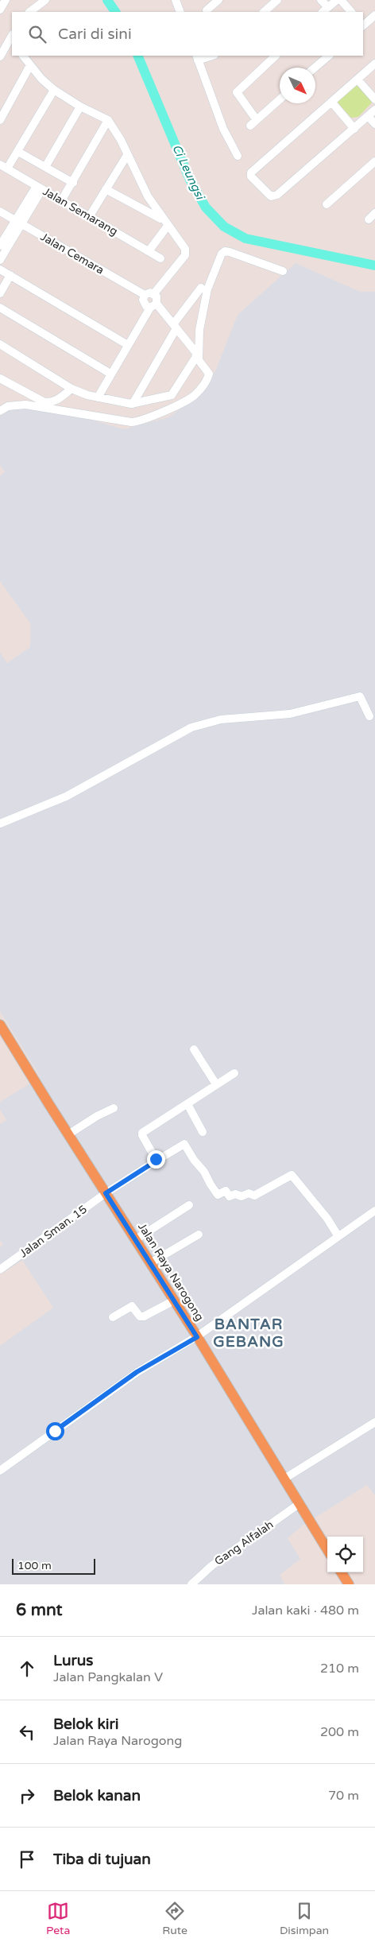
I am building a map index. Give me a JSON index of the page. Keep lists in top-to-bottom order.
{
  "streets": {
    "main road": ["Jalan Raya Narogong"],
    "street": [
      "Jalan Semarang",
      "Jalan Cemara",
      "Jalan Sman. 15",
      "Gang Alfalah"
    ]
  },
  "crossings": [
    ["Jalan Sman. 15", "Jalan Raya Narogong"],
    ["Jalan Raya Narogong", "Gang Alfalah"]
  ],
  "districts": ["BANTAR GEBANG"],
  "water": ["Ci Leungsi"],
  "scale_bar": "100 m",
  "north": "bottom right",
  "page": {
    "search": "Cari di sini",
    "scale": "100 m",
    "heading": ["6 mnt", "Jalan kaki · 480 m"],
    "list": [
      ["Lurus", "Jalan Pangkalan V", "210 m"],
      ["Belok kiri", "Jalan Raya Narogong", "200 m"],
      ["Belok kanan", "70 m"],
      "Tiba di tujuan"
    ],
    "nav": ["Peta", "Rute", "Disimpan"]
  }
}
